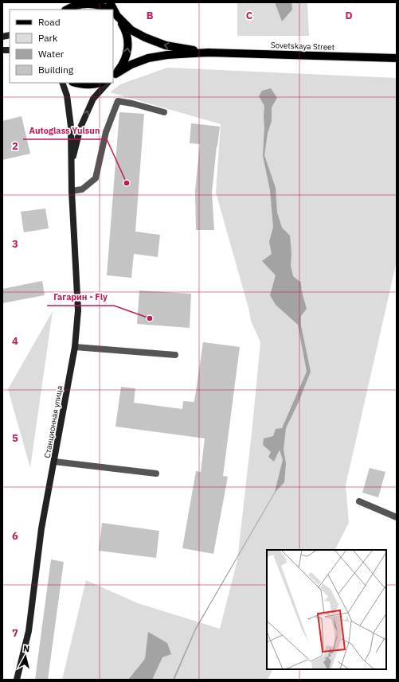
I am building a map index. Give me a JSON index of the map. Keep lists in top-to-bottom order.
{
  "streets": {
    "main road": ["Sovetskaya Street"],
    "street": ["Станционная улица"]
  },
  "places": ["Autoglass Yulsun", "Гагарин - Fly"],
  "legend": [
    "Road",
    "Park",
    "Water",
    "Building"
  ],
  "north": "top",
  "grid": {
    "columns": ["B", "C", "D"],
    "rows": [
      "2",
      "3",
      "4",
      "5",
      "6",
      "7"
    ]
  }
}
